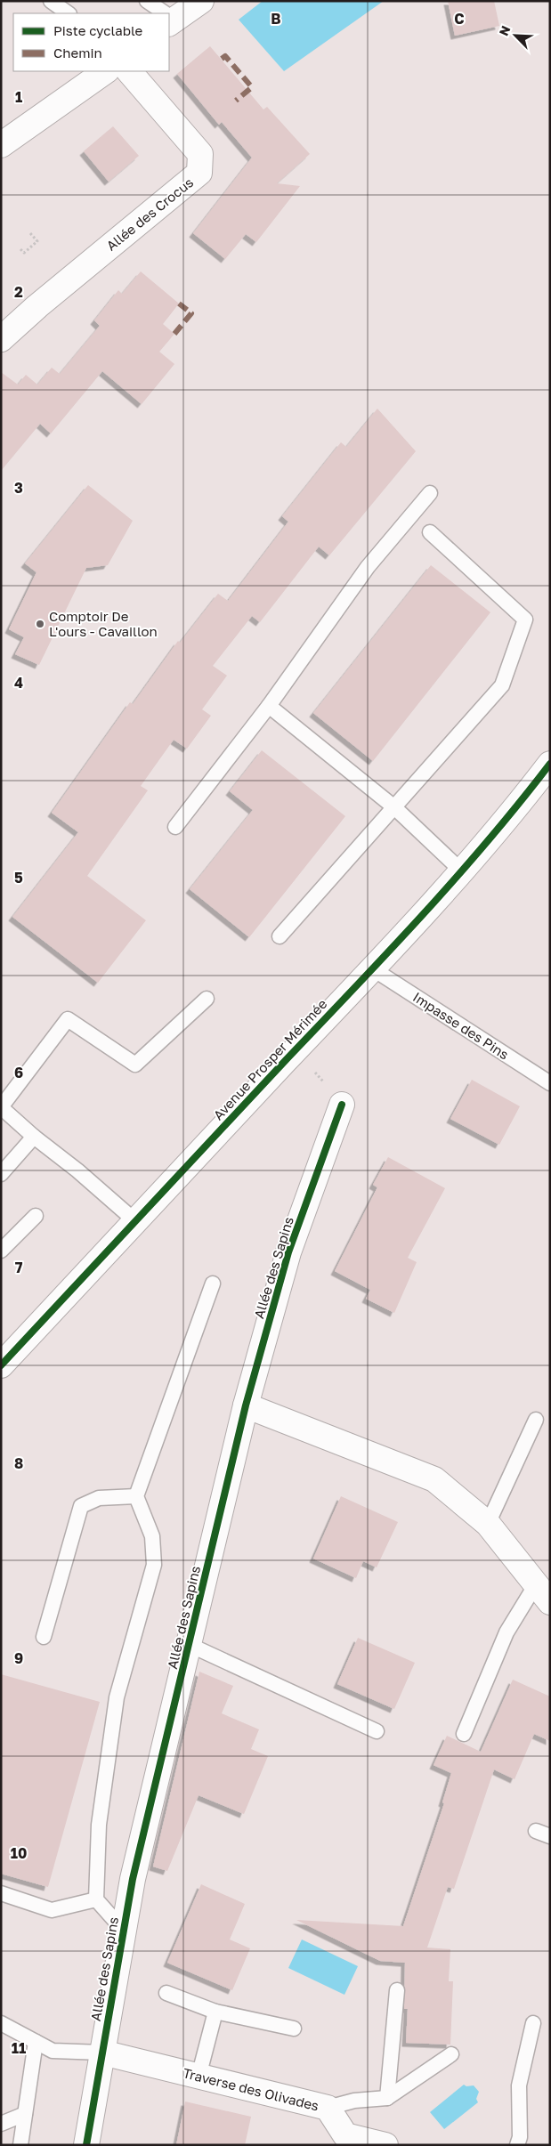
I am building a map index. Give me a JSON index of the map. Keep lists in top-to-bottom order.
{
  "streets": {
    "street": [
      "Allée des Crocus",
      "Avenue Prosper Mérimée",
      "Allée des Sapins",
      "Traverse des Olivades"
    ],
    "lane": ["Impasse des Pins"]
  },
  "crossings": [
    ["Impasse des Pins", "Avenue Prosper Mérimée"],
    ["Allée des Sapins", "Traverse des Olivades"]
  ],
  "places": ["Comptoir De L'ours - Cavaillon"],
  "legend": ["Piste cyclable", "Chemin"],
  "north": "top left",
  "grid": {
    "columns": ["B", "C"],
    "rows": [
      "1",
      "2",
      "3",
      "4",
      "5",
      "6",
      "7",
      "8",
      "9",
      "10",
      "11"
    ]
  }
}
